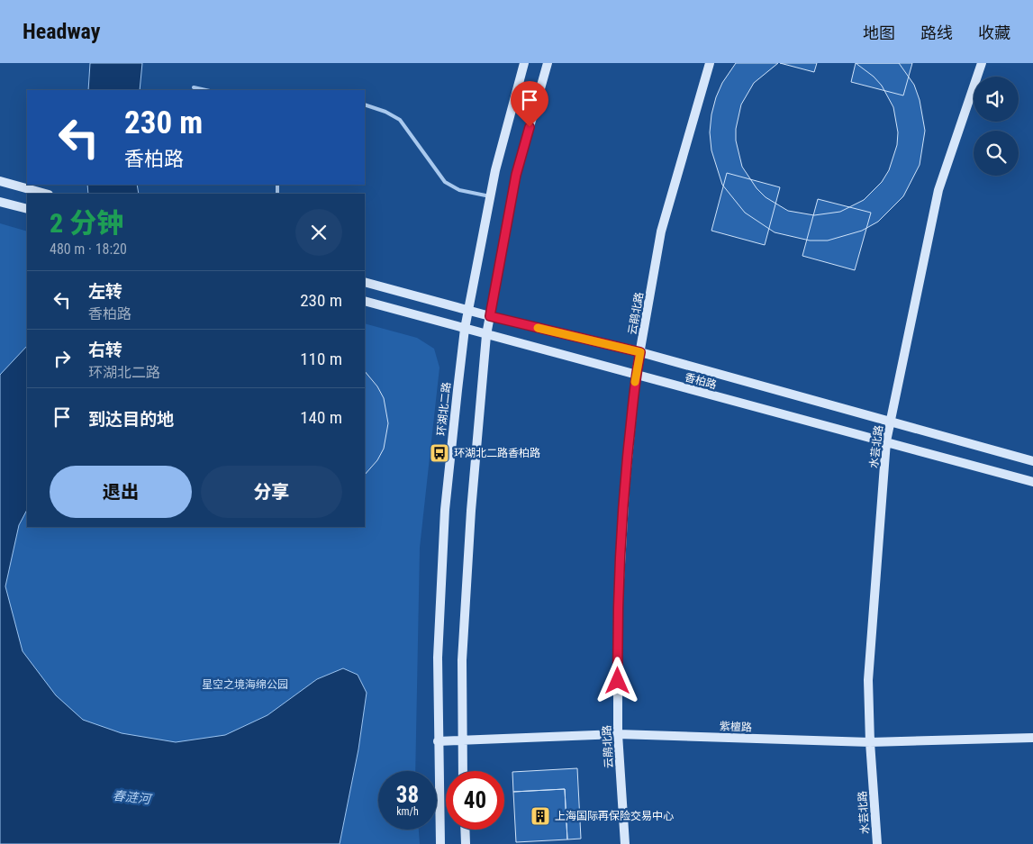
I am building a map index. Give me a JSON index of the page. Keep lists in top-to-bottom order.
{
  "streets": {
    "main road": [
      "云鹃北路",
      "香柏路",
      "环湖北二路",
      "水芸北路",
      "紫檀路"
    ]
  },
  "crossings": [
    ["云鹃北路", "香柏路"],
    ["云鹃北路", "紫檀路"],
    ["香柏路", "环湖北二路"],
    ["香柏路", "水芸北路"],
    ["环湖北二路", "紫檀路"],
    ["水芸北路", "紫檀路"]
  ],
  "water": ["春涟河"],
  "parks": ["星空之境海绵公园"],
  "places": {
    "bus stop": ["环湖北二路香柏路"],
    "building": ["上海国际再保险交易中心"]
  },
  "page": {
    "header": "Headway",
    "nav": ["地图", "路线", "收藏"],
    "turn": ["230 m", "香柏路"],
    "heading": ["2 分钟", "480 m · 18:20"],
    "list": [
      {
        "name": "左转",
        "note": "香柏路",
        "value": "230 m"
      },
      {
        "name": "右转",
        "note": "环湖北二路",
        "value": "110 m"
      },
      {
        "name": "到达目的地",
        "value": "140 m"
      }
    ],
    "buttons": ["退出", "分享"],
    "speed": "38 km/h",
    "limit": "40"
  }
}
